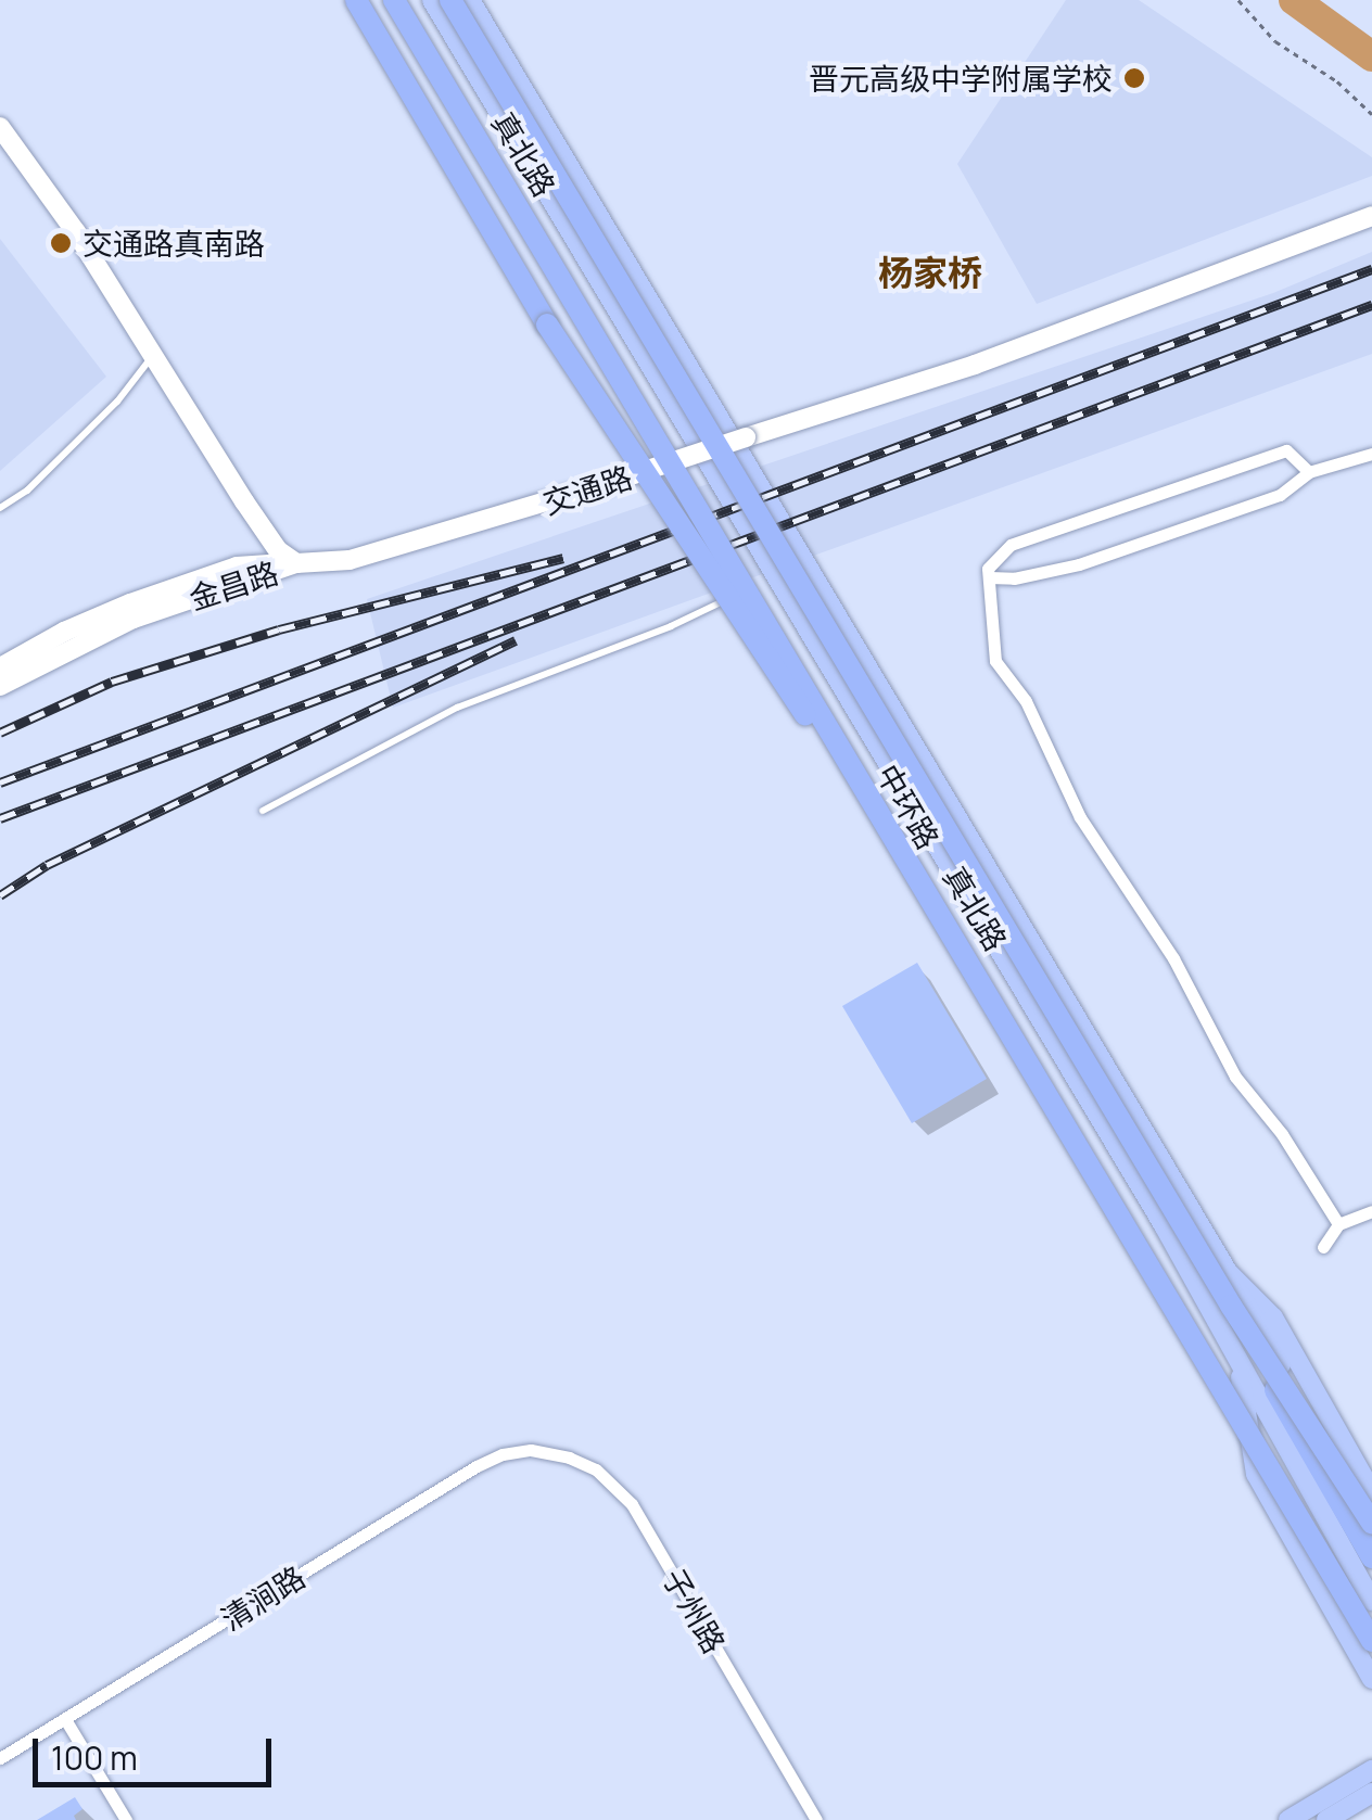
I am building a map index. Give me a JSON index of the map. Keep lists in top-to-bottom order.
{
  "streets": {
    "highway": ["中环路"],
    "main road": ["真北路", "交通路", "金昌路"],
    "street": ["清涧路", "子州路"]
  },
  "crossings": [
    ["交通路", "金昌路"],
    ["清涧路", "子州路"]
  ],
  "districts": ["杨家桥"],
  "places": ["晋元高级中学附属学校", "交通路真南路"],
  "scale_bar": "100 m"
}
